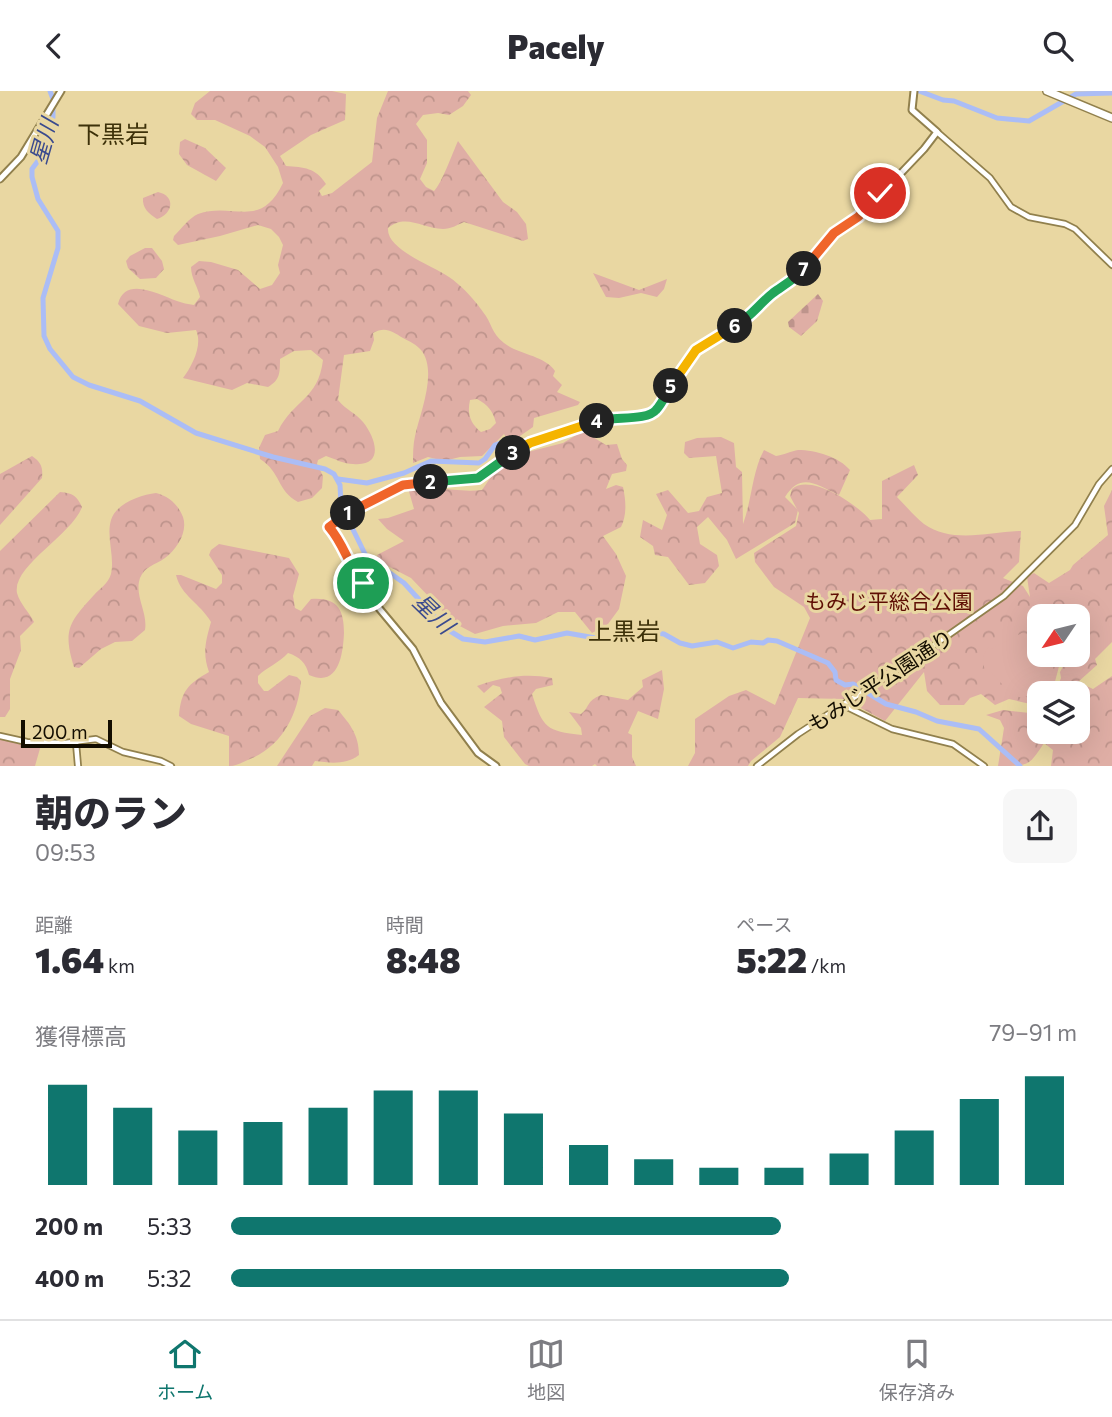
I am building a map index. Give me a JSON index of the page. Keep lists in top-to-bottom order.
{
  "streets": {
    "street": ["もみじ平公園通り"]
  },
  "districts": ["下黒岩", "上黒岩"],
  "water": ["星川"],
  "parks": ["もみじ平総合公園"],
  "scale_bar": "200 m",
  "north": "bottom left",
  "page": {
    "header": "Pacely",
    "pins": [
      "7",
      "6",
      "5",
      "4",
      "3",
      "2",
      "1"
    ],
    "scale": "200 m",
    "heading": ["朝のラン", "09:53"],
    "stats": [
      ["距離", "1.64 km"],
      ["時間", "8:48"],
      ["ペース", "5:22 /km"]
    ],
    "chart": ["獲得標高", "79–91 m"],
    "list": [
      {
        "name": "200 m",
        "note": "5:33"
      },
      {
        "name": "400 m",
        "note": "5:32"
      }
    ],
    "tabs": ["ホーム", "地図", "保存済み"]
  }
}
